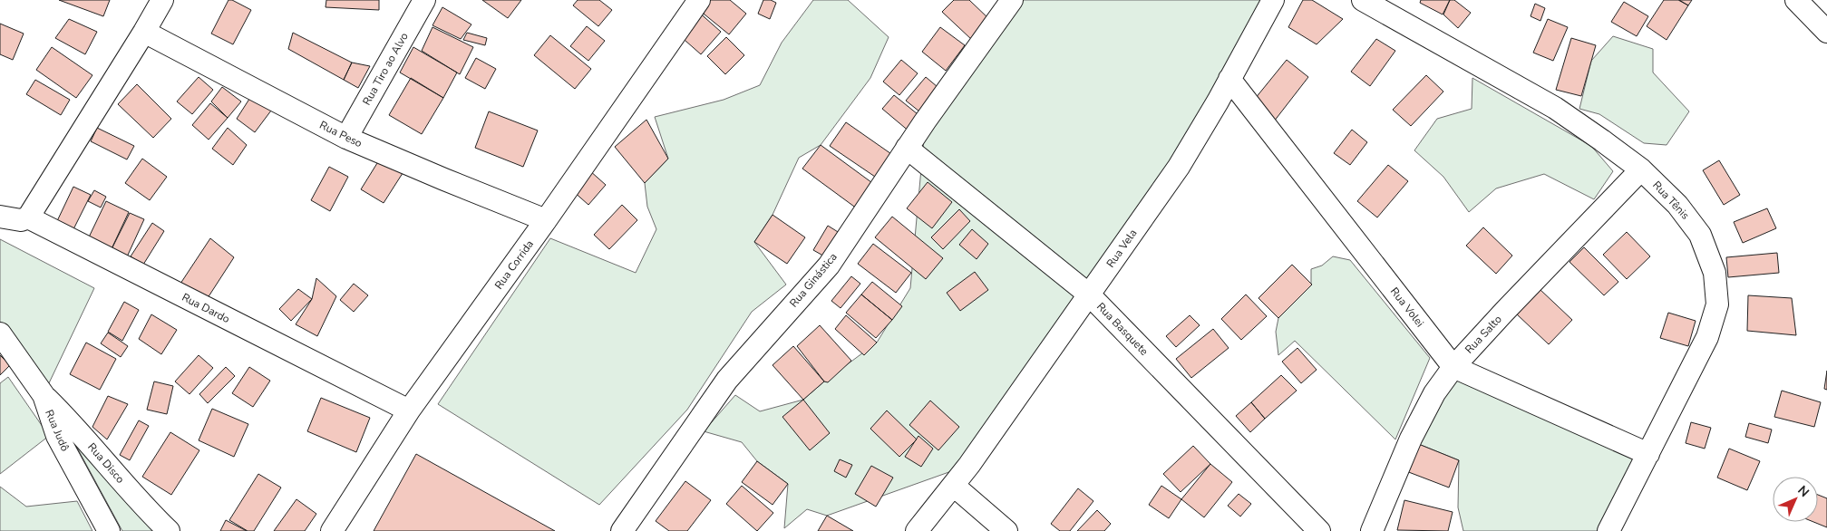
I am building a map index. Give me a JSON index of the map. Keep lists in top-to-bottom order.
{
  "streets": {
    "street": [
      "Rua Tiro ao Alvo",
      "Rua Peso",
      "Rua Tênis",
      "Rua Vela",
      "Rua Corrida",
      "Rua Ginástica",
      "Rua Volei",
      "Rua Dardo",
      "Rua Basquete",
      "Rua Salto",
      "Rua Judô",
      "Rua Disco"
    ]
  },
  "crossings": [
    ["Rua Tiro ao Alvo", "Rua Peso"],
    ["Rua Peso", "Rua Corrida"],
    ["Rua Tênis", "Rua Volei"],
    ["Rua Tênis", "Rua Salto"],
    ["Rua Vela", "Rua Volei"],
    ["Rua Vela", "Rua Basquete"],
    ["Rua Corrida", "Rua Dardo"],
    ["Rua Ginástica", "Rua Basquete"],
    ["Rua Volei", "Rua Salto"],
    ["Rua Judô", "Rua Disco"]
  ],
  "north": "top right"
}
